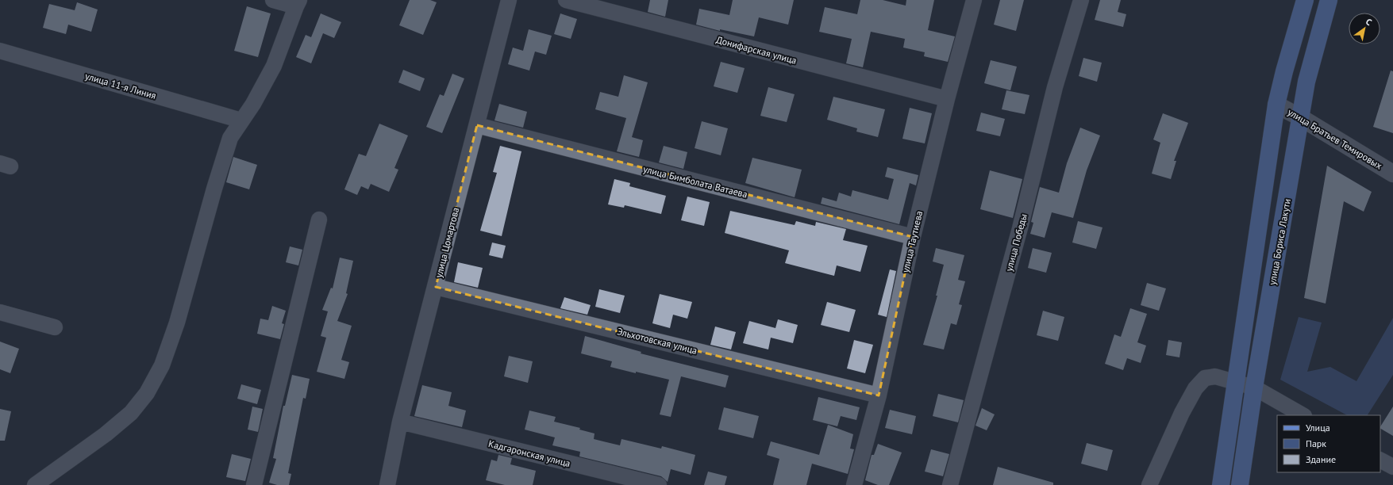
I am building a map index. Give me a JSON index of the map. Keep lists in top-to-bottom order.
{
  "streets": {
    "main road": ["улица Бориса Лакути"],
    "street": [
      "Донифарская улица",
      "улица 11-я Линия",
      "улица Братьев Темировых",
      "улица Бимболата Ватаева",
      "улица Таутиева",
      "улица Цомартова",
      "улица Победы",
      "Эльхотовская улица",
      "Кадгаронская улица"
    ]
  },
  "crossings": [
    ["Донифарская улица", "улица Таутиева"],
    ["улица Братьев Темировых", "улица Бориса Лакути"],
    ["улица Бимболата Ватаева", "улица Таутиева"],
    ["улица Бимболата Ватаева", "улица Цомартова"],
    ["улица Таутиева", "Эльхотовская улица"],
    ["улица Цомартова", "Эльхотовская улица"],
    ["улица Цомартова", "Кадгаронская улица"]
  ],
  "legend": ["Улица", "Парк", "Здание"],
  "north": "top right"
}
